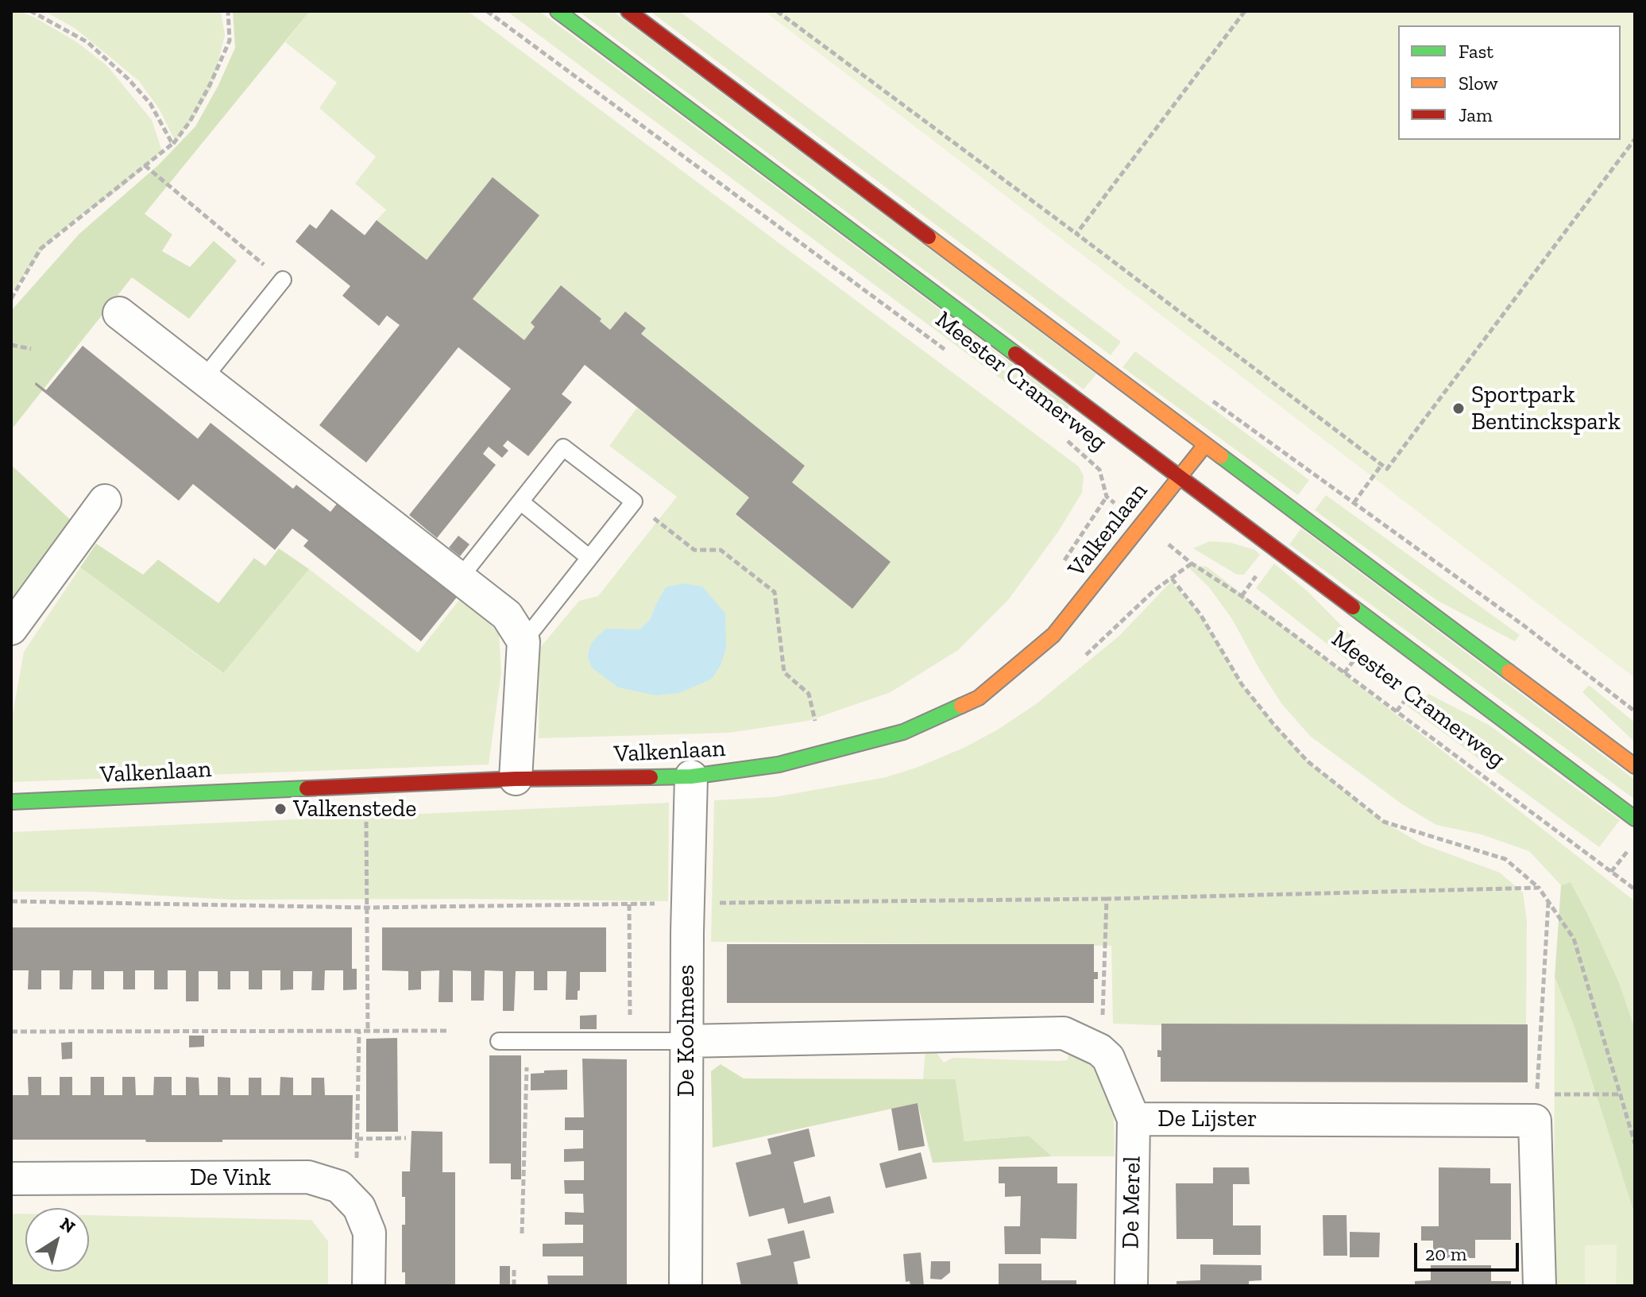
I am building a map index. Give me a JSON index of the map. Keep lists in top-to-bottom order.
{
  "streets": {
    "main road": ["Meester Cramerweg", "Valkenlaan"],
    "street": [
      "De Koolmees",
      "De Lijster",
      "De Vink",
      "De Merel"
    ]
  },
  "crossings": [
    ["Meester Cramerweg", "Valkenlaan"],
    ["Valkenlaan", "De Koolmees"],
    ["De Koolmees", "De Lijster"],
    ["De Lijster", "De Merel"]
  ],
  "places": ["Sportpark Bentinckspark", "Valkenstede"],
  "legend": ["Fast", "Slow", "Jam"],
  "scale_bar": "20 m",
  "north": "top right"
}
